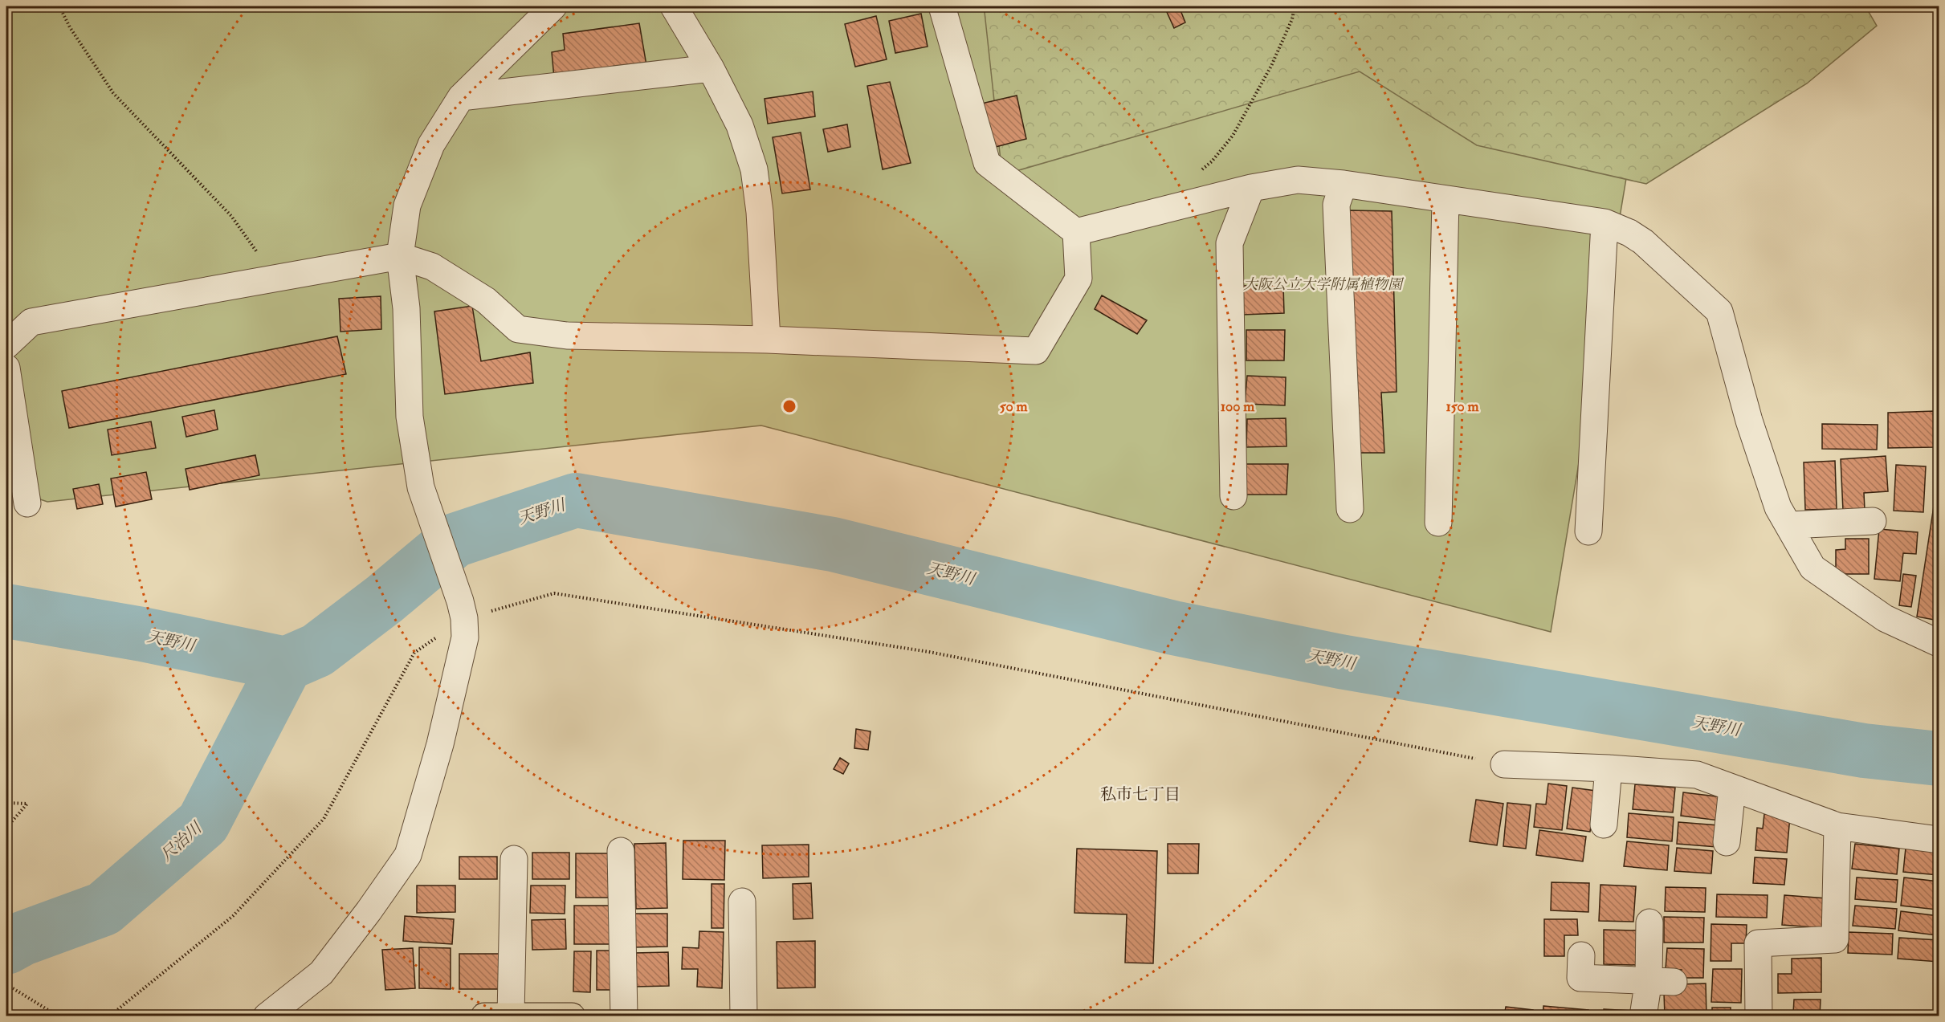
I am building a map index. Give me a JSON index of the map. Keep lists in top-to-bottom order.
{
  "districts": ["私市七丁目"],
  "water": ["天野川", "尺治川"],
  "parks": ["大阪公立大学附属植物園"],
  "rings": ["50 m", "100 m", "150 m"]
}
